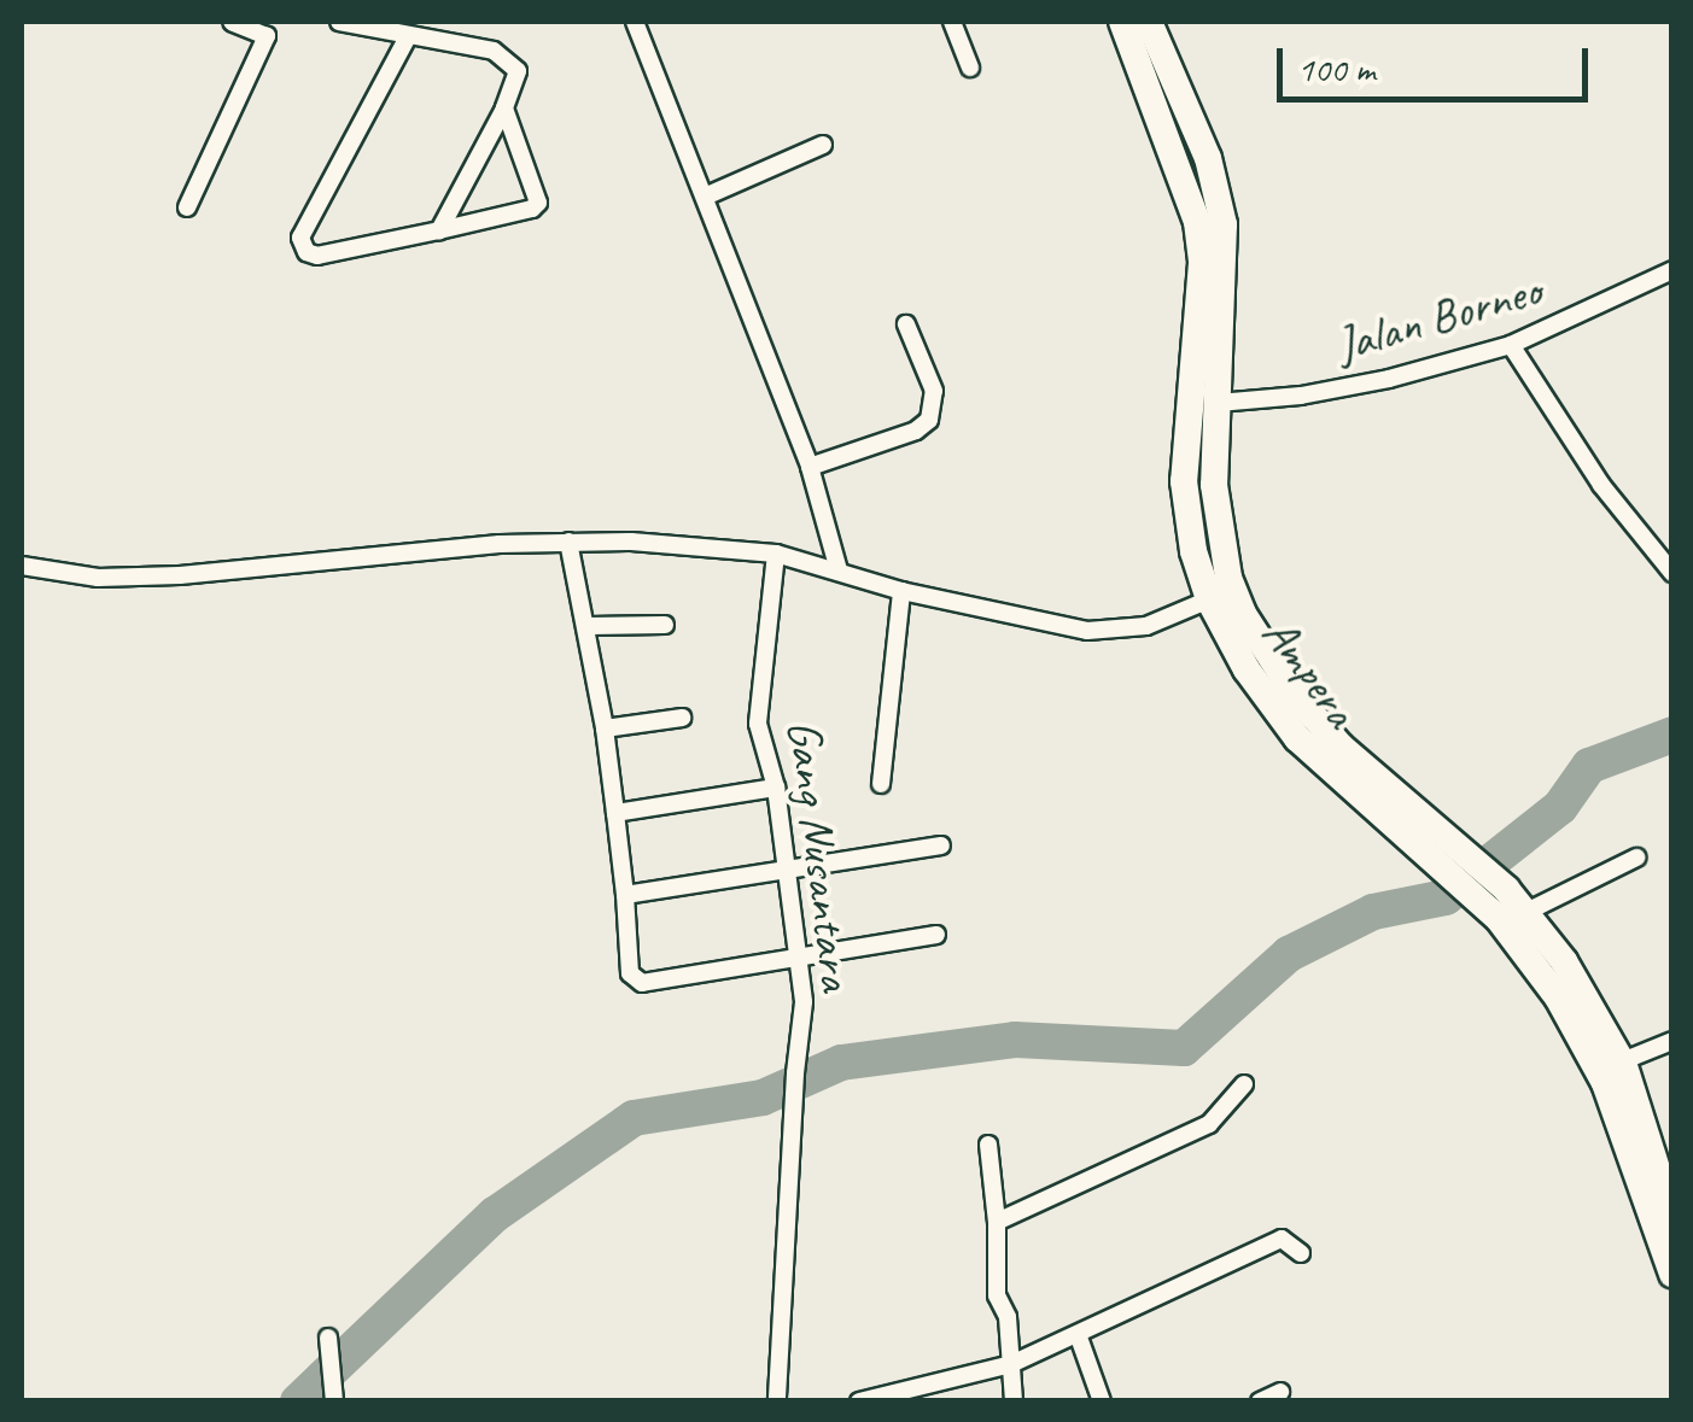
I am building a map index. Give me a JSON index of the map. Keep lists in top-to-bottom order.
{
  "streets": {
    "main road": ["Ampera"],
    "street": ["Jalan Borneo", "Gang Nusantara"]
  },
  "crossings": [
    ["Jalan Borneo", "Ampera"]
  ],
  "scale_bar": "100 m"
}
